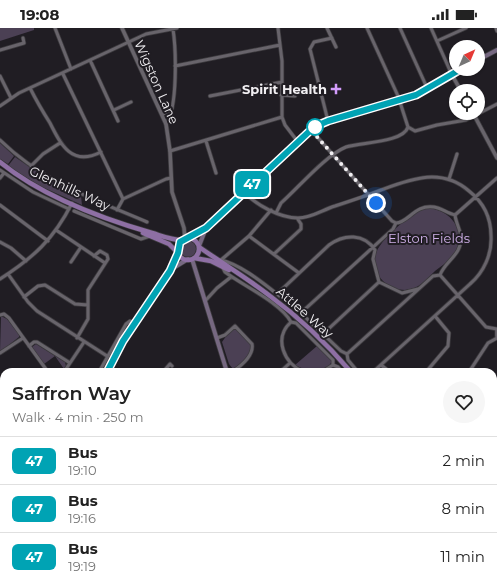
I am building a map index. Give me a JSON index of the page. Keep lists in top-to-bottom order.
{
  "streets": {
    "highway": ["Glenhills Way", "Attlee Way"],
    "street": ["Wigston Lane"]
  },
  "crossings": [
    ["Wigston Lane", "Glenhills Way"],
    ["Wigston Lane", "Attlee Way"],
    ["Glenhills Way", "Attlee Way"]
  ],
  "parks": ["Elston Fields"],
  "places": {
    "health": ["Spirit Health"]
  },
  "lines": ["bus line 47"],
  "north": "top right",
  "page": {
    "status": "19:08",
    "on_map": "47",
    "heading": ["Saffron Way", "Walk · 4 min · 250 m"],
    "list": [
      {
        "mark": "47",
        "name": "Bus",
        "note": "19:10",
        "value": "2 min"
      },
      {
        "mark": "47",
        "name": "Bus",
        "note": "19:16",
        "value": "8 min"
      },
      {
        "mark": "47",
        "name": "Bus",
        "note": "19:19",
        "value": "11 min"
      }
    ]
  }
}
